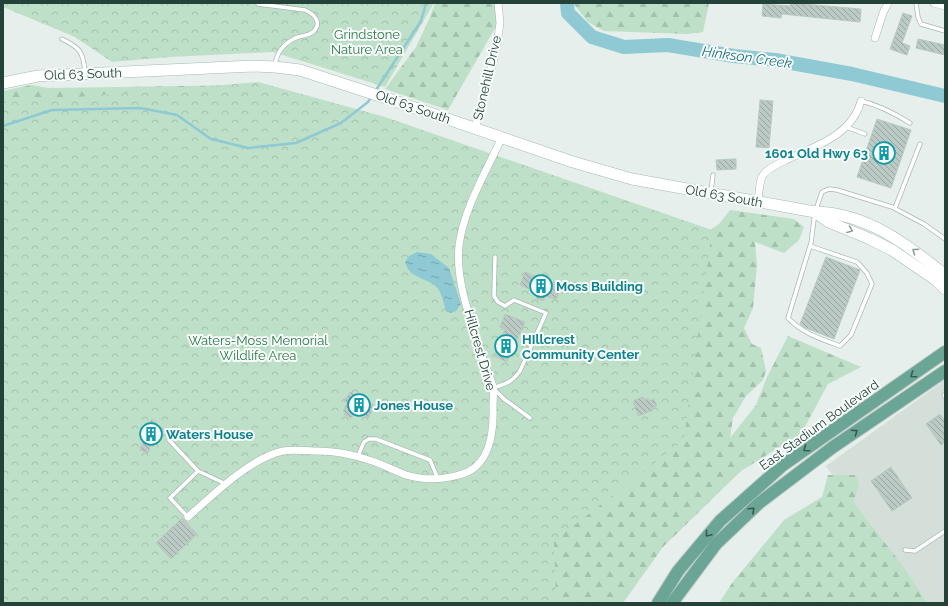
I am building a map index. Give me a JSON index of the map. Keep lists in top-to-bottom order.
{
  "streets": {
    "main road": ["Old 63 South", "East Stadium Boulevard"],
    "street": ["Stonehill Drive", "Hillcrest Drive"]
  },
  "crossings": [
    ["Old 63 South", "Stonehill Drive"],
    ["Old 63 South", "Hillcrest Drive"]
  ],
  "water": ["Hinkson Creek"],
  "parks": ["Grindstone Nature Area", "Waters-Moss Memorial Wildlife Area"],
  "places": {
    "building": [
      "1601 Old Hwy 63",
      "Moss Building",
      "HIllcrest Community Center",
      "Jones House",
      "Waters House"
    ]
  }
}
